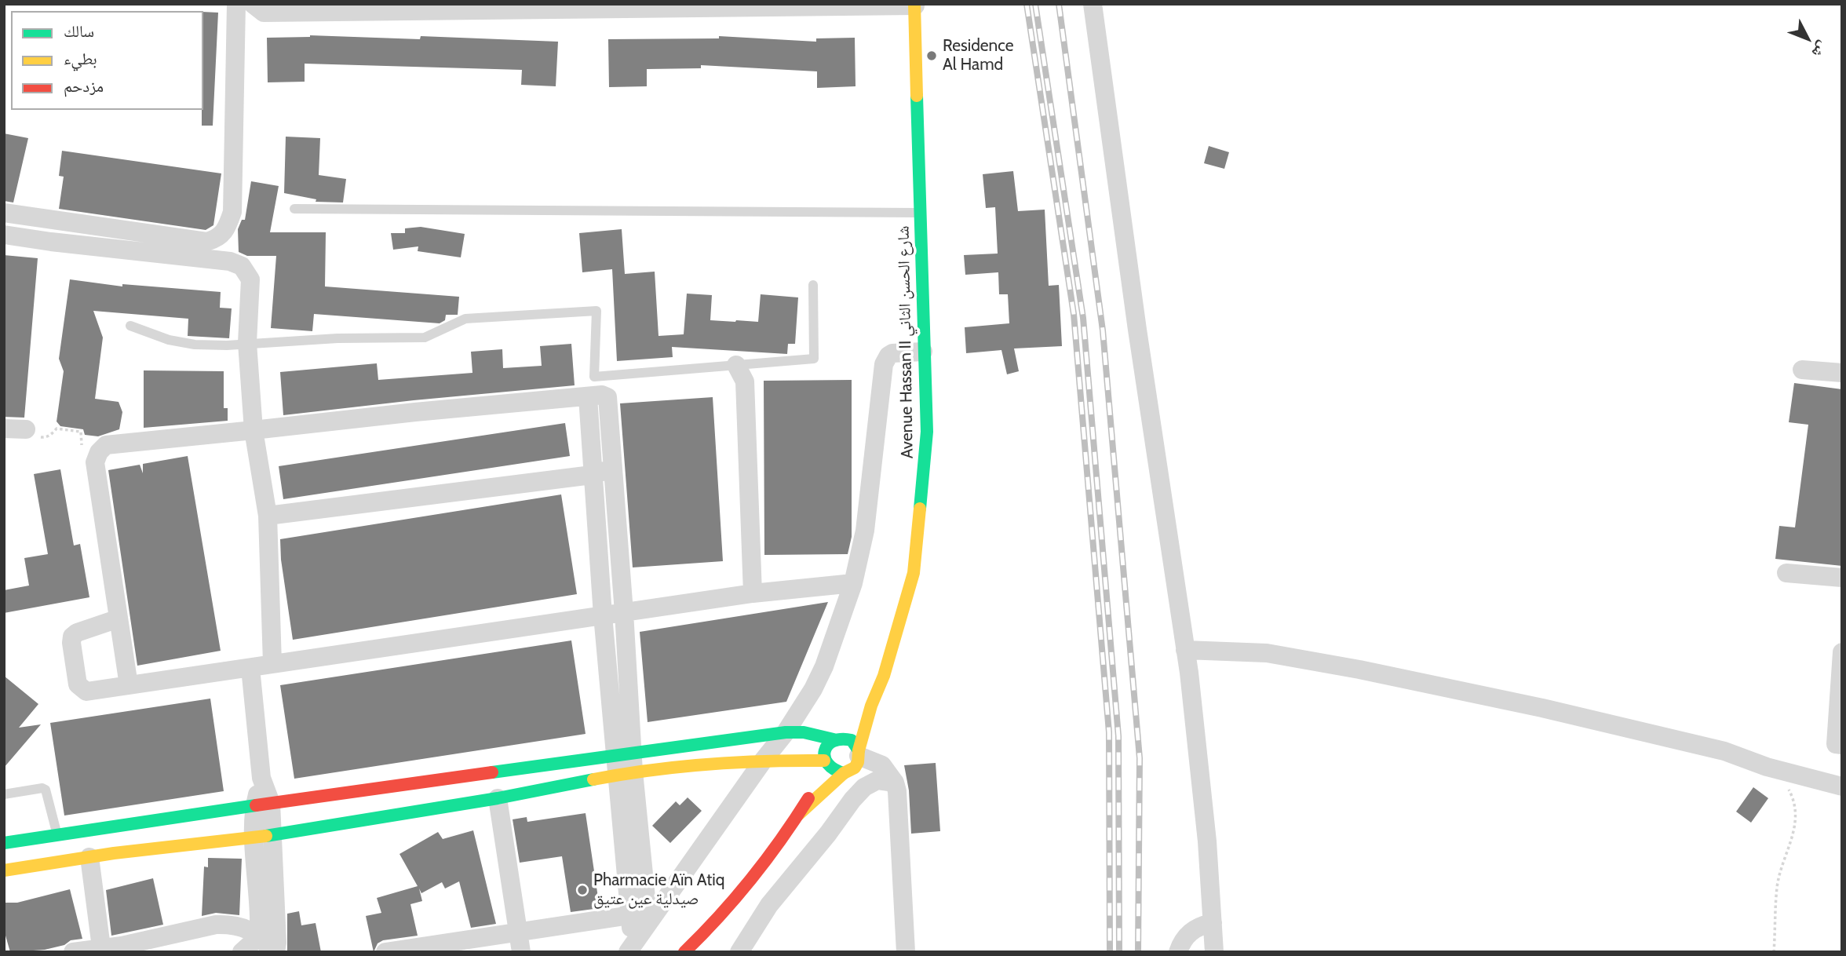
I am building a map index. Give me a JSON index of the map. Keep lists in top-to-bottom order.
{
  "streets": {
    "street": ["Avenue Hassan II شارع الحسن الثاني"]
  },
  "places": ["Residence Al Hamd", "Pharmacie Aïn Atiq صيدلية عين عتيق"],
  "legend": ["سالك", "بطيء", "مزدحم"],
  "north": "bottom right"
}
